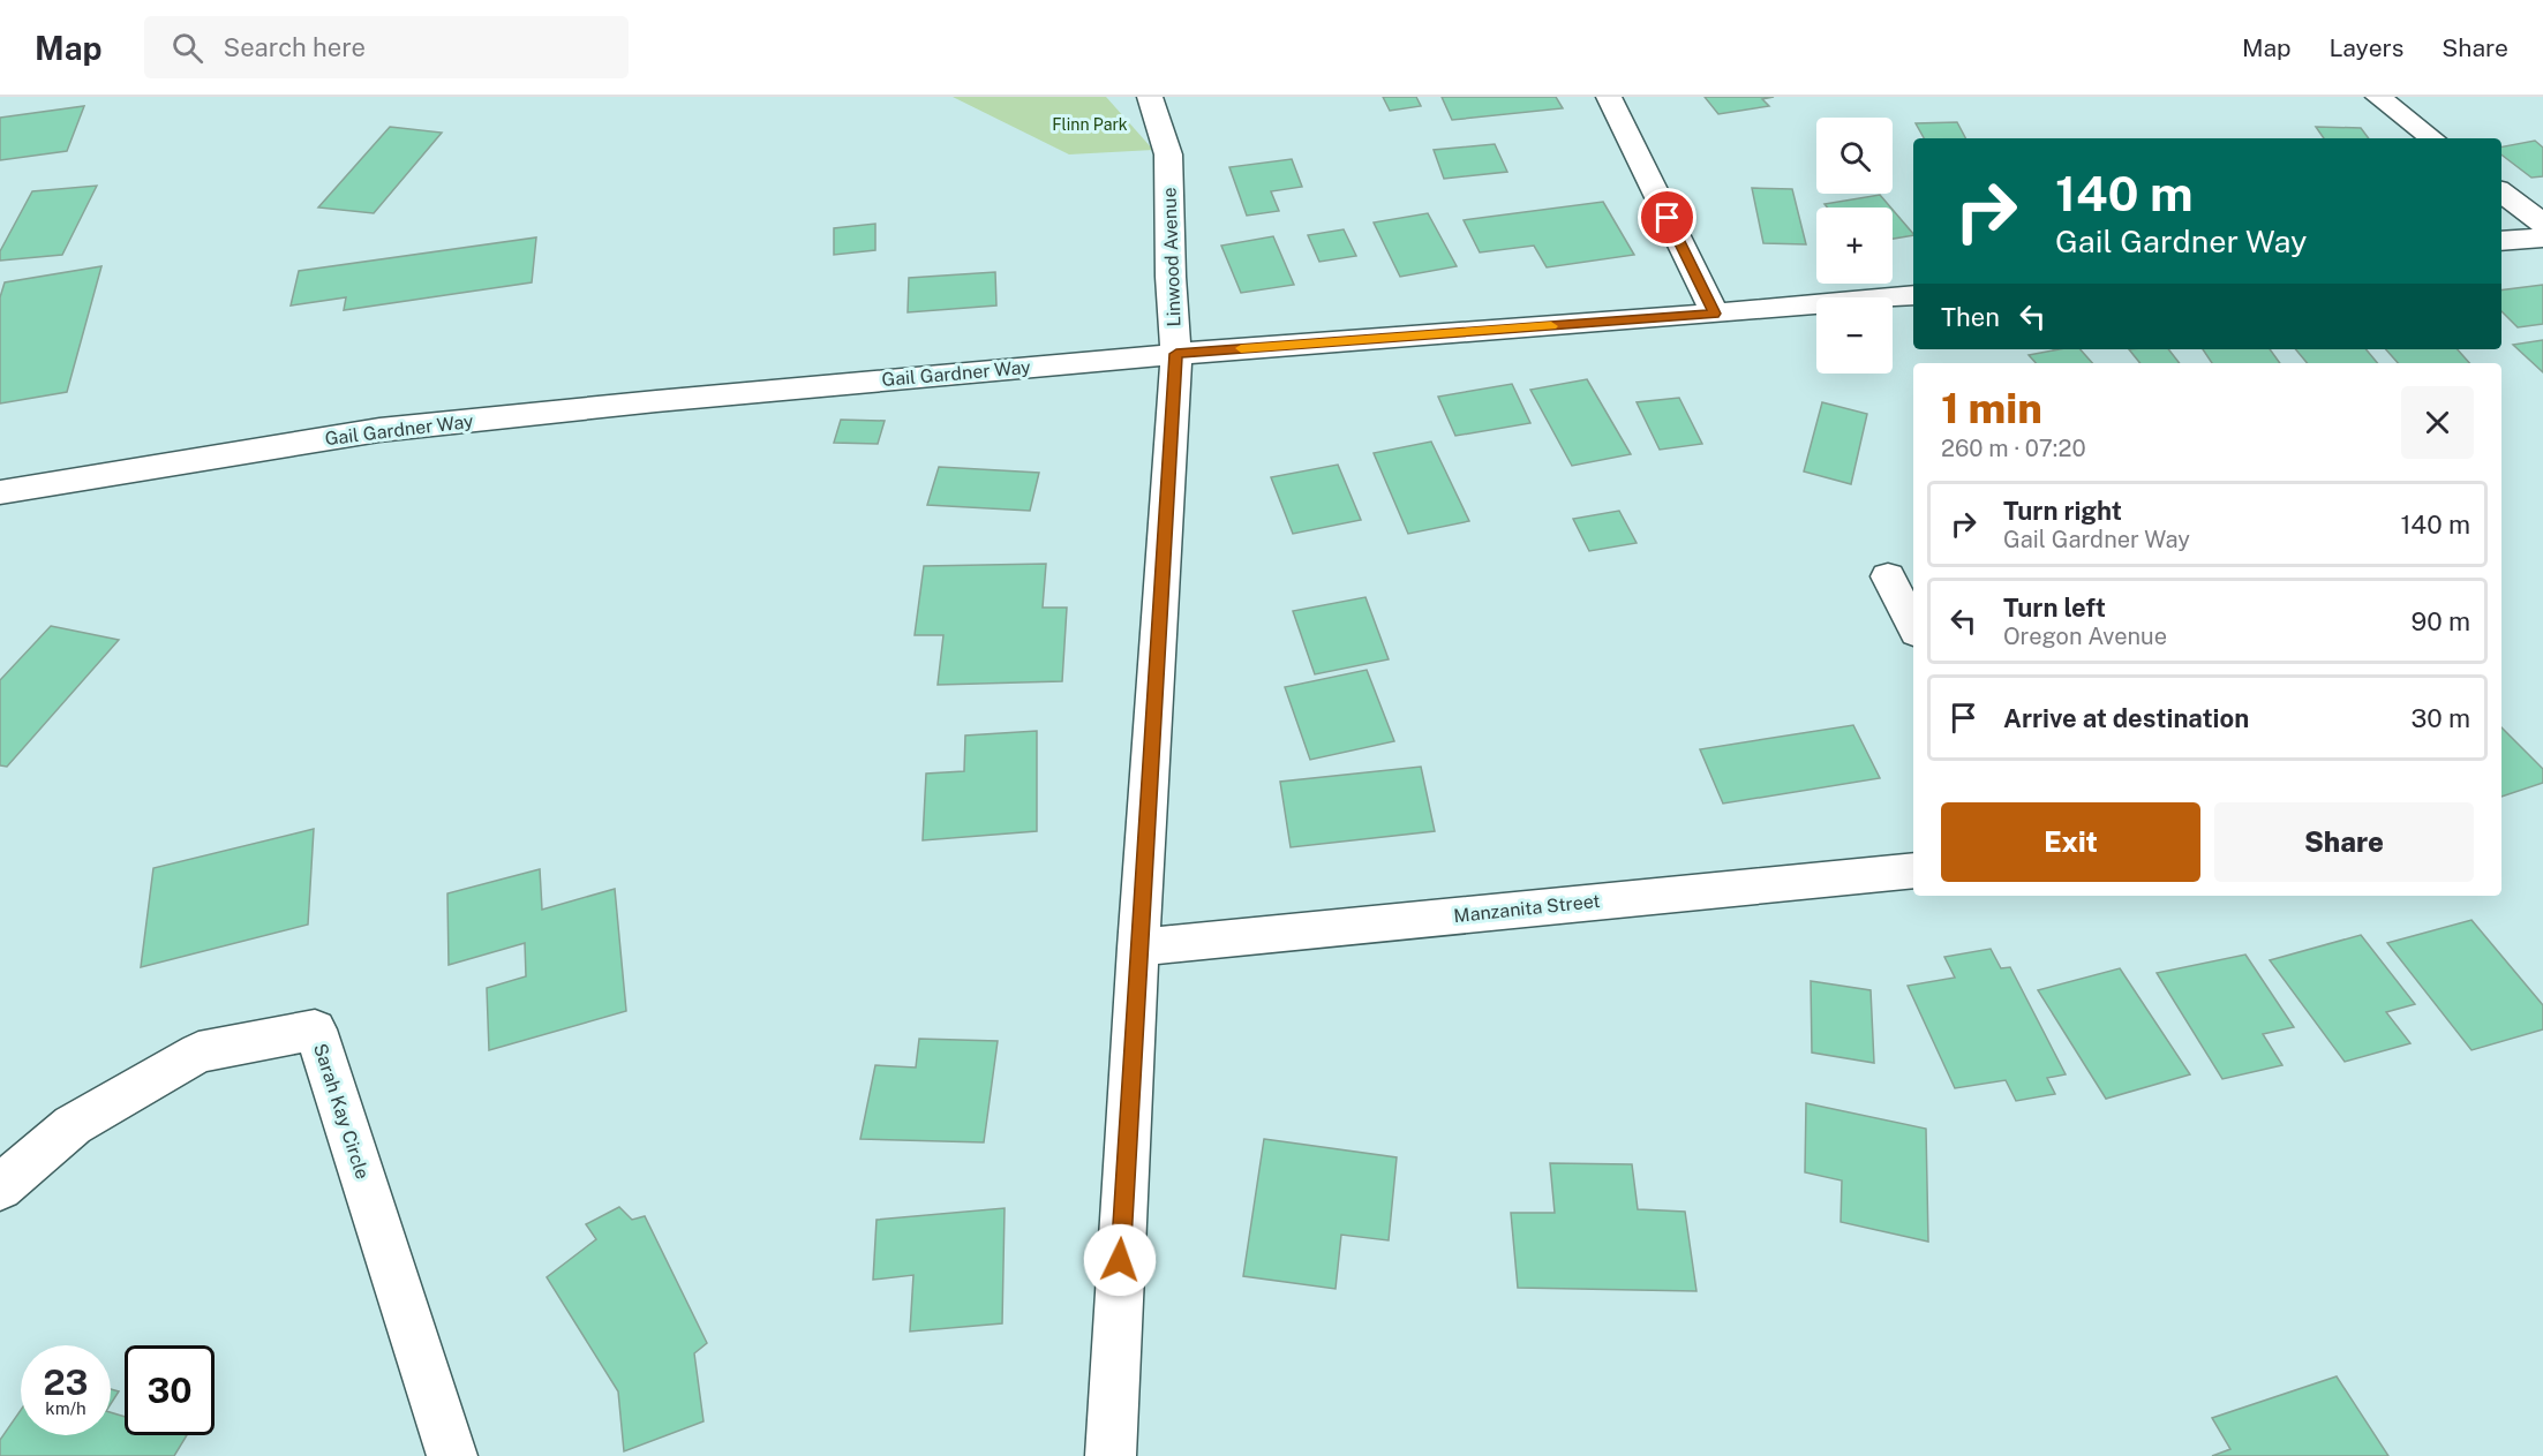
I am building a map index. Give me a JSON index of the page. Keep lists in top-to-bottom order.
{
  "streets": {
    "street": [
      "Linwood Avenue",
      "Gail Gardner Way",
      "Manzanita Street",
      "Sarah Kay Circle"
    ]
  },
  "crossings": [
    ["Linwood Avenue", "Gail Gardner Way"],
    ["Linwood Avenue", "Manzanita Street"]
  ],
  "parks": ["Flinn Park"],
  "page": {
    "header": "Map",
    "search": "Search here",
    "nav": ["Map", "Layers", "Share"],
    "map_buttons": ["+", "−"],
    "turn": ["140 m", "Gail Gardner Way"],
    "then": "Then",
    "heading": ["1 min", "260 m · 07:20"],
    "list": [
      {
        "name": "Turn right",
        "note": "Gail Gardner Way",
        "value": "140 m"
      },
      {
        "name": "Turn left",
        "note": "Oregon Avenue",
        "value": "90 m"
      },
      {
        "name": "Arrive at destination",
        "value": "30 m"
      }
    ],
    "buttons": ["Exit", "Share"],
    "speed": "23 km/h",
    "limit": "30"
  }
}
